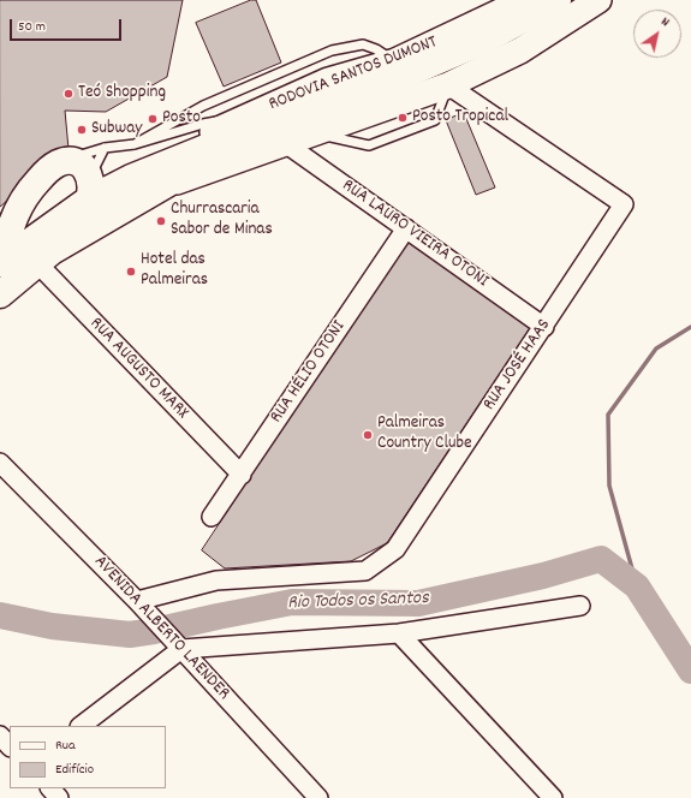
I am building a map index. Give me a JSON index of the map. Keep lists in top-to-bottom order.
{
  "streets": {
    "highway": ["RODOVIA SANTOS DUMONT"],
    "street": [
      "RUA LAURO VIEIRA OTONI",
      "RUA JOSÉ HAAS",
      "RUA AUGUSTO MARX",
      "RUA HÉLIO OTONI",
      "AVENIDA ALBERTO LAENDER"
    ]
  },
  "crossings": [
    ["RODOVIA SANTOS DUMONT", "RUA AUGUSTO MARX"],
    ["RUA LAURO VIEIRA OTONI", "RUA JOSÉ HAAS"],
    ["RUA LAURO VIEIRA OTONI", "RUA HÉLIO OTONI"],
    ["RUA JOSÉ HAAS", "AVENIDA ALBERTO LAENDER"],
    ["RUA AUGUSTO MARX", "RUA HÉLIO OTONI"]
  ],
  "water": ["Rio Todos os Santos"],
  "places": [
    "Teó Shopping",
    "Posto Tropical",
    "Posto",
    "Subway",
    "Churrascaria Sabor de Minas",
    "Hotel das Palmeiras",
    "Palmeiras Country Clube"
  ],
  "legend": ["Rua", "Edifício"],
  "scale_bar": "50 m",
  "north": "top right"
}
